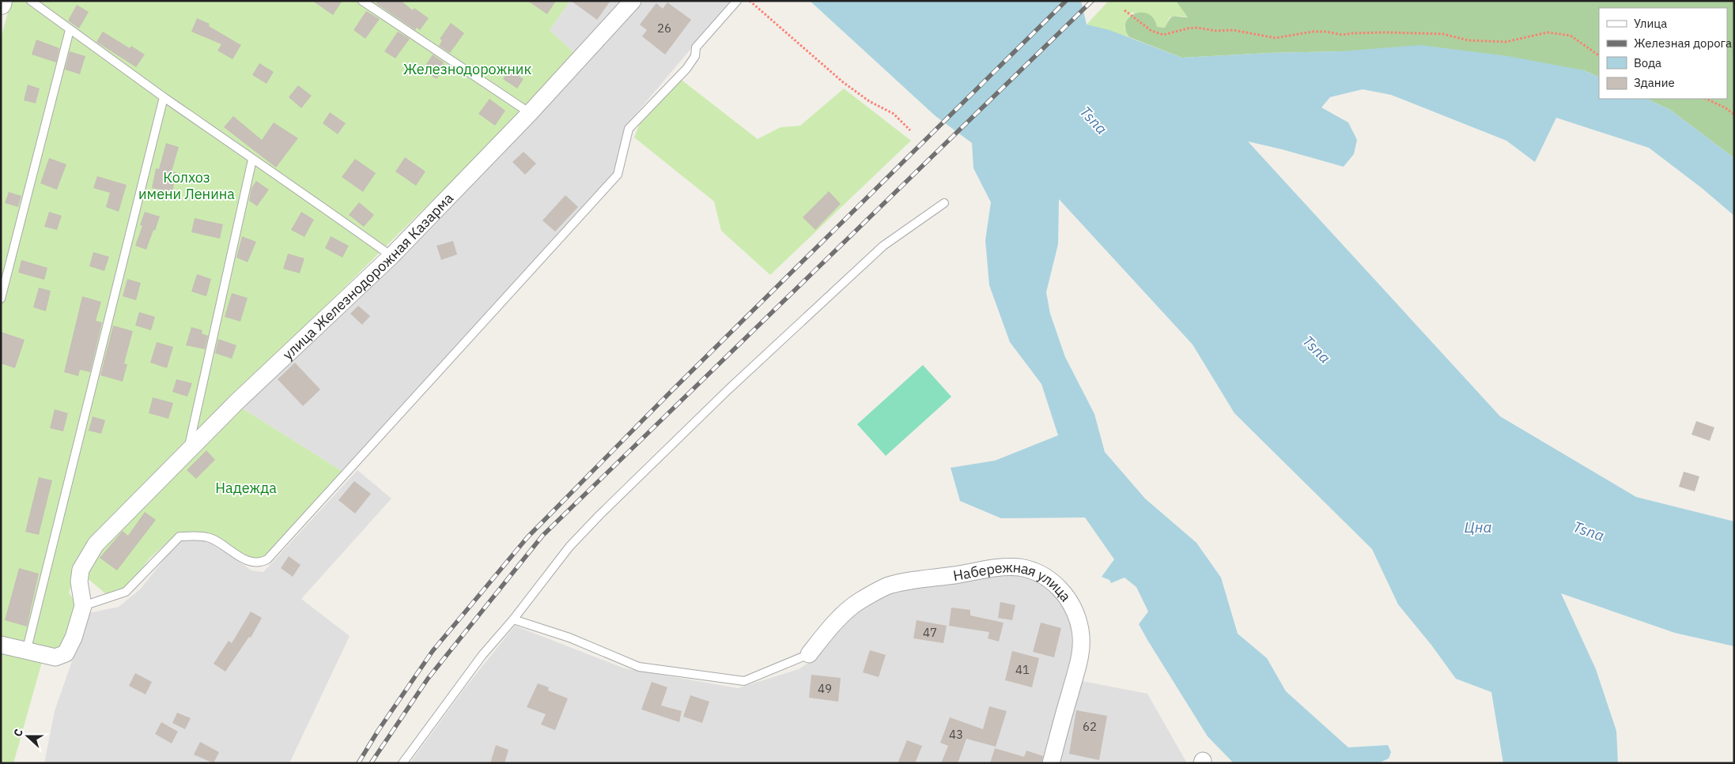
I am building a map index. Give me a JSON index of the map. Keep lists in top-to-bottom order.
{
  "streets": {
    "street": ["улица Железнодорожная Казарма", "Набережная улица"]
  },
  "water": ["Tsna", "Цна"],
  "parks": ["Железнодорожник", "Колхоз имени Ленина", "Надежда"],
  "house_numbers": [
    "26",
    "47",
    "41",
    "49",
    "62",
    "43"
  ],
  "legend": [
    "Улица",
    "Железная дорога",
    "Вода",
    "Здание"
  ],
  "north": "left"
}
